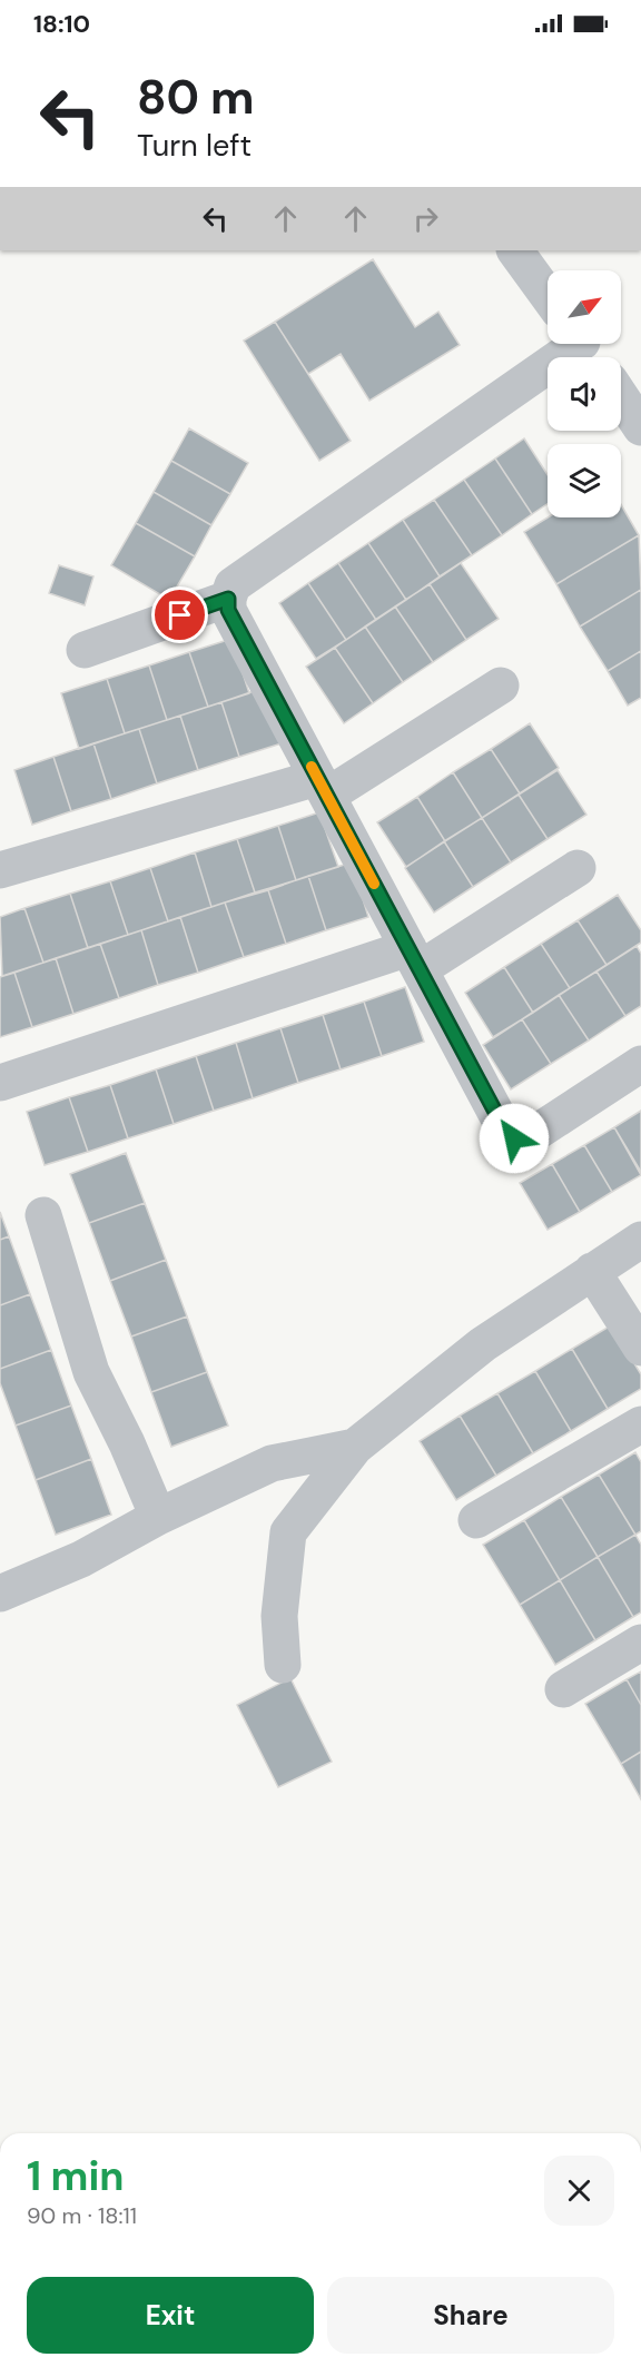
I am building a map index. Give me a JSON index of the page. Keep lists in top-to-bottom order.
{
  "north": "top right",
  "page": {
    "status": "18:10",
    "turn": ["80 m", "Turn left"],
    "heading": ["1 min", "90 m · 18:11"],
    "buttons": ["Exit", "Share"]
  }
}
